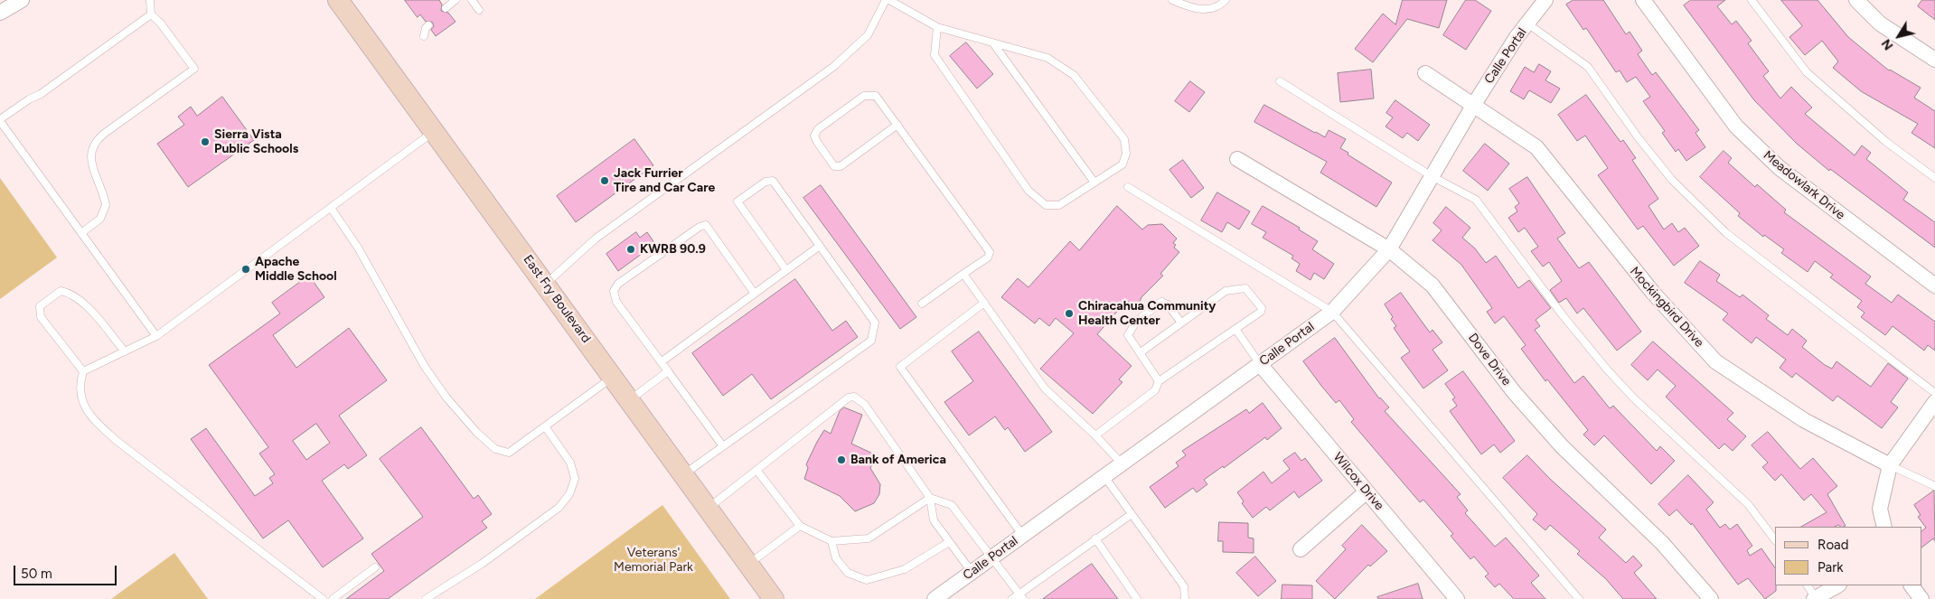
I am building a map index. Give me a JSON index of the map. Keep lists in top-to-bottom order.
{
  "streets": {
    "main road": ["East Fry Boulevard"],
    "street": [
      "Calle Portal",
      "Meadowlark Drive",
      "Mockingbird Drive",
      "Dove Drive",
      "Wilcox Drive"
    ]
  },
  "crossings": [
    ["Calle Portal", "Mockingbird Drive"],
    ["Calle Portal", "Dove Drive"],
    ["Calle Portal", "Wilcox Drive"]
  ],
  "parks": ["Veterans' Memorial Park"],
  "places": [
    "Sierra Vista Public Schools",
    "Jack Furrier Tire and Car Care",
    "KWRB 90.9",
    "Apache Middle School",
    "Chiracahua Community Health Center",
    "Bank of America"
  ],
  "legend": ["Road", "Park"],
  "scale_bar": "50 m",
  "north": "bottom left"
}
